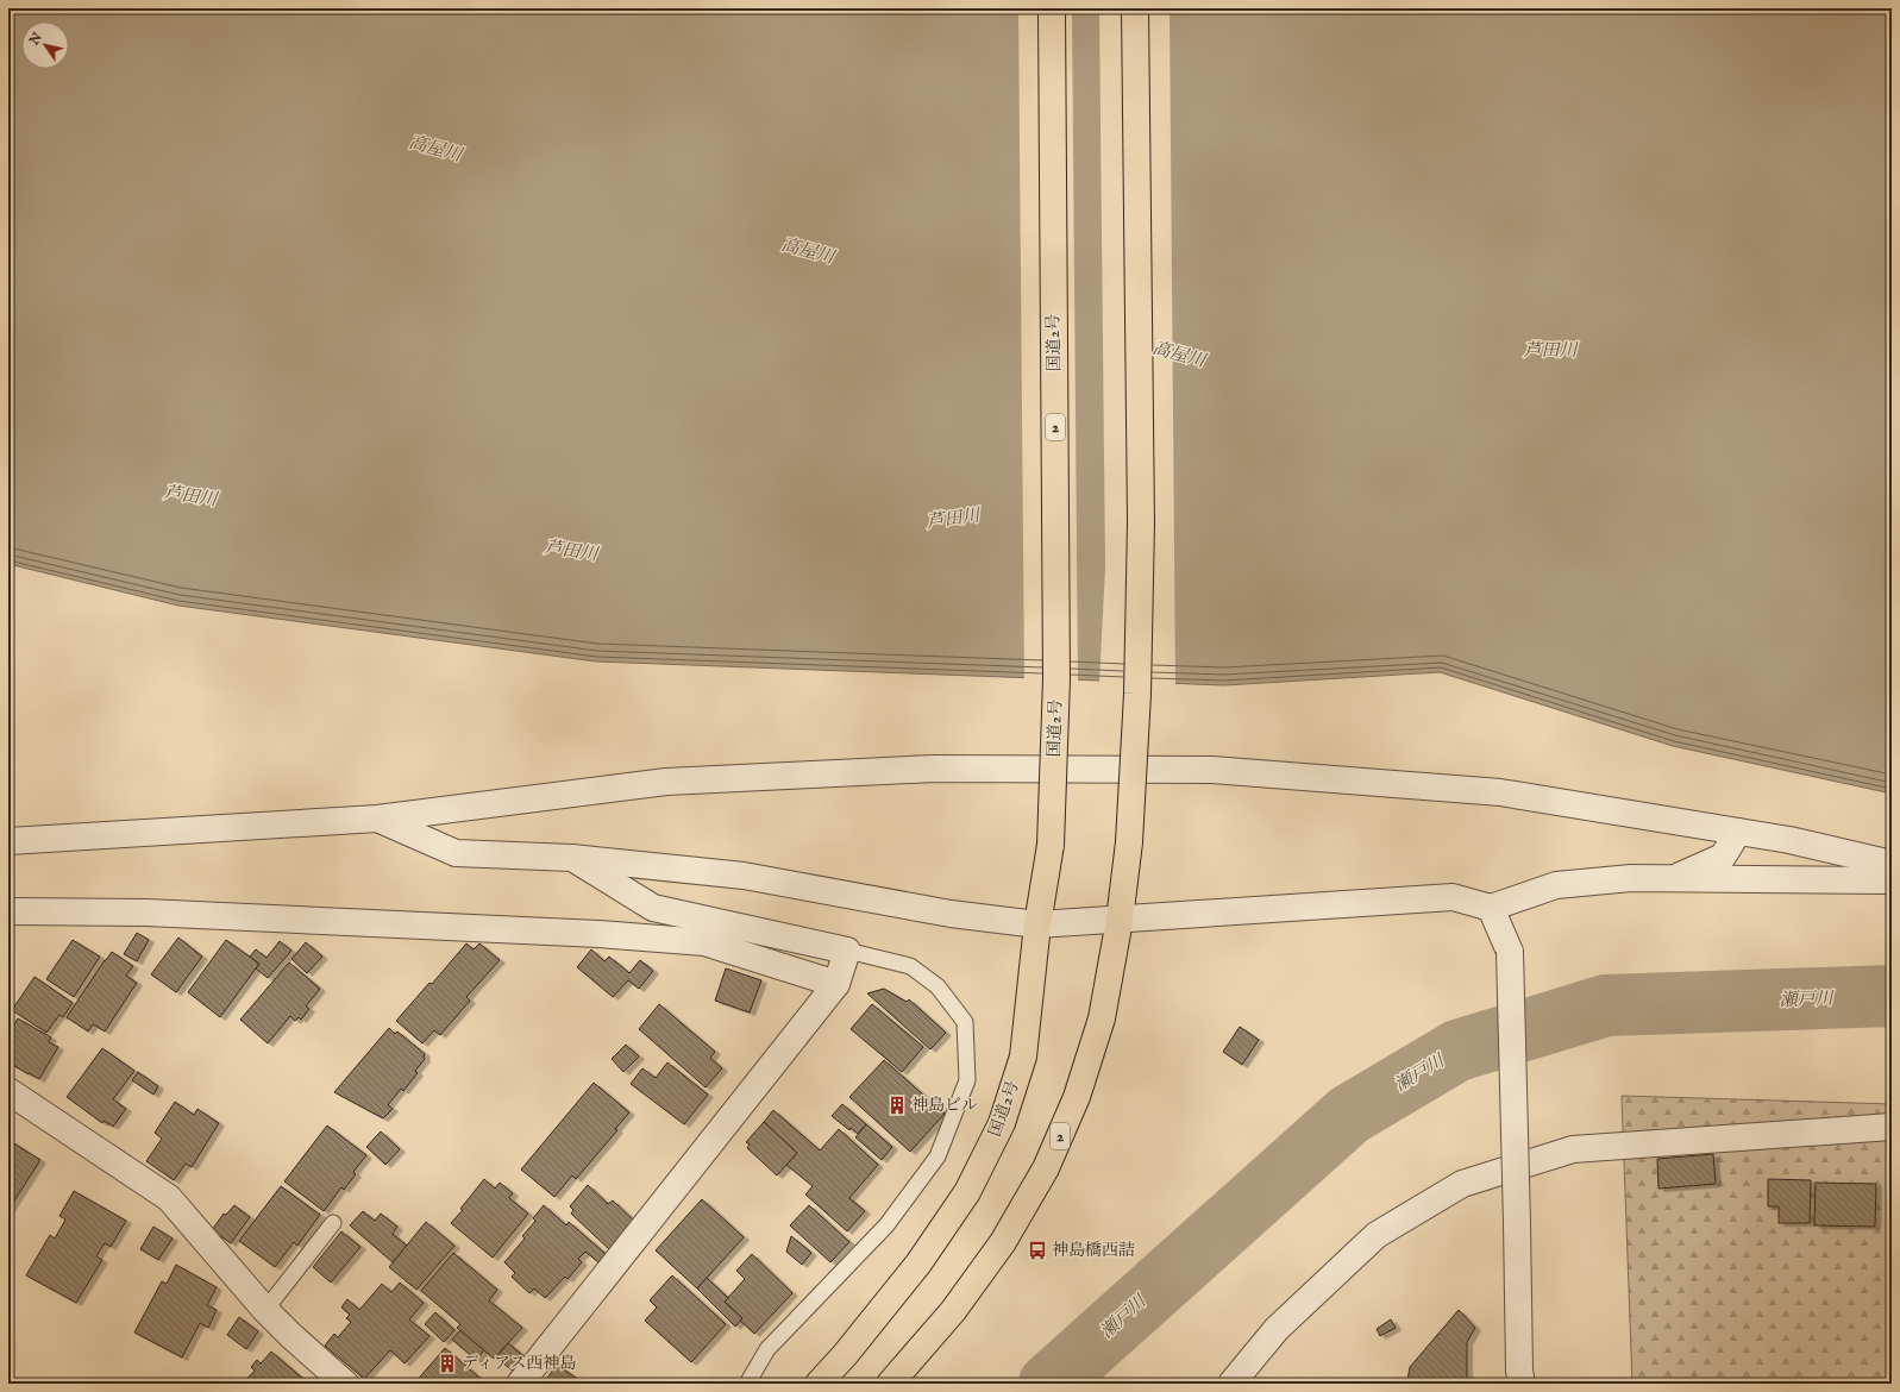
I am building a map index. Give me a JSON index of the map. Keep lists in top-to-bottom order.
{
  "streets": {
    "highway": ["国道2号", "2"]
  },
  "water": ["高屋川", "芦田川", "瀬戸川"],
  "places": {
    "building": ["神島ビル", "ディアス西神島"],
    "bus stop": ["神島橋西詰"]
  },
  "north": "top left"
}
